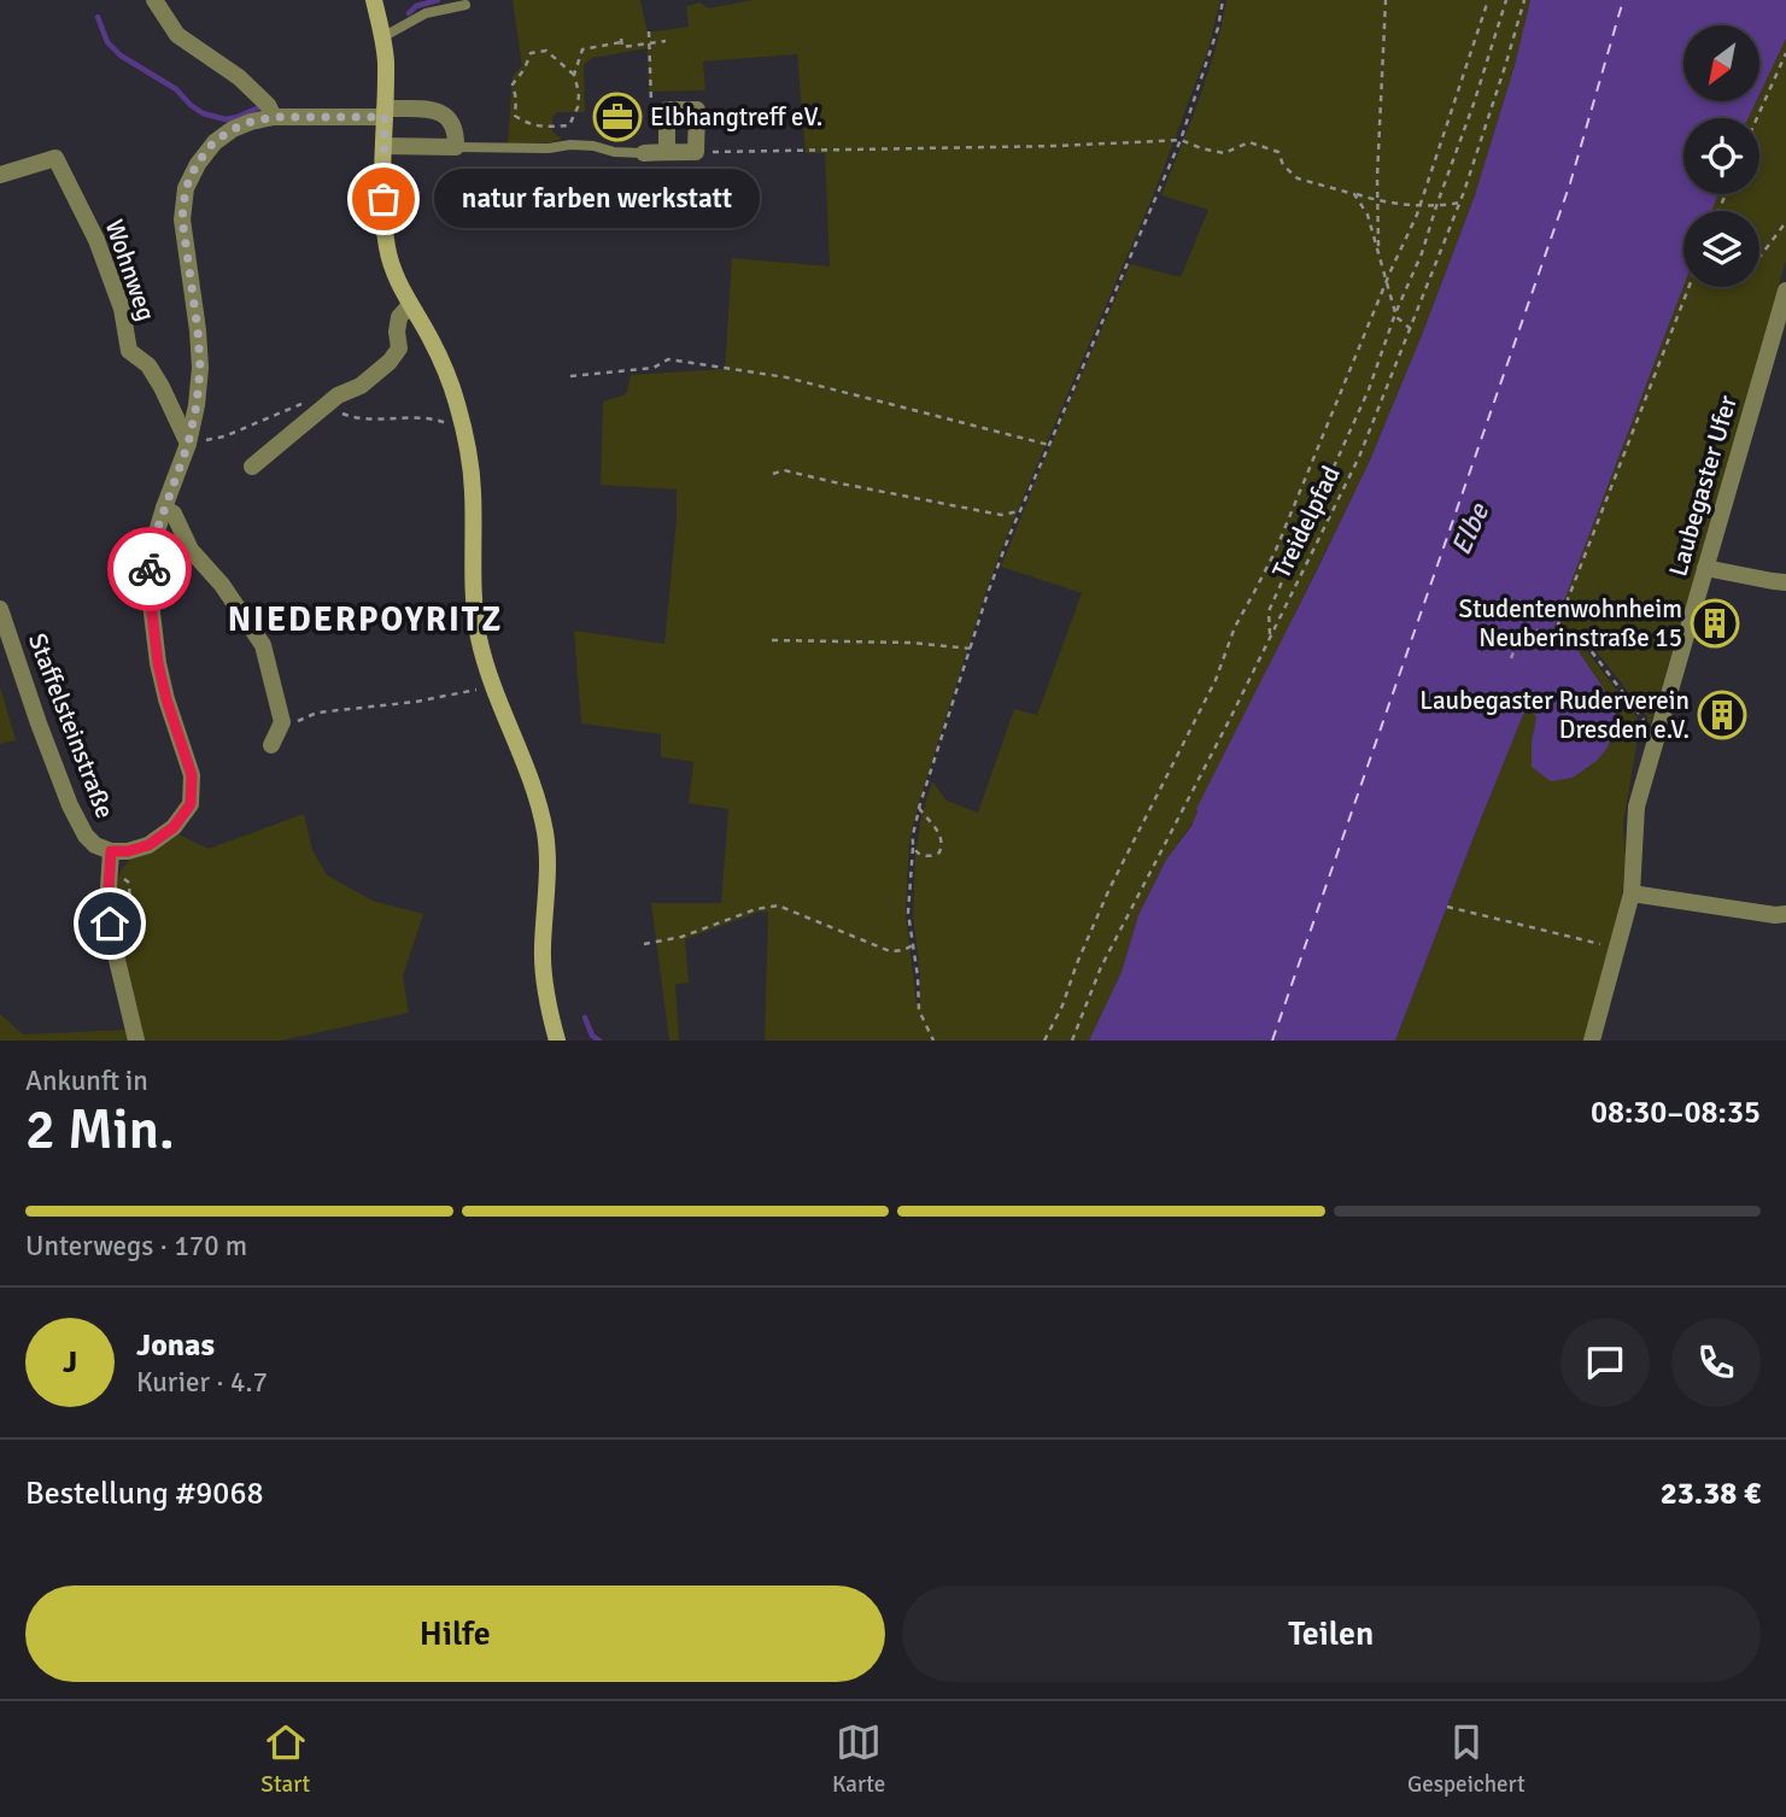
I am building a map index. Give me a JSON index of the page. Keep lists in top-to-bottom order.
{
  "streets": {
    "street": ["Wohnweg", "Laubegaster Ufer", "Staffelsteinstraße"],
    "path": ["Treidelpfad"]
  },
  "crossings": [
    ["Wohnweg", "Staffelsteinstraße"]
  ],
  "districts": ["NIEDERPOYRITZ"],
  "water": ["Elbe"],
  "places": {
    "office": ["Elbhangtreff eV."],
    "other": ["natur farben werkstatt"],
    "building": ["Studentenwohnheim Neuberinstraße 15", "Laubegaster Ruderverein Dresden e.V."]
  },
  "north": "bottom left",
  "page": {
    "bubble": "natur farben werkstatt",
    "heading": ["2 Min.", "Ankunft in", "08:30–08:35"],
    "panel": [
      "Jonas",
      "Kurier · 4.7",
      "Bestellung #9068",
      "23.38 €"
    ],
    "bar": "Unterwegs · 170 m",
    "round": "J",
    "buttons": ["Hilfe", "Teilen"],
    "tabs": ["Start", "Karte", "Gespeichert"]
  }
}
